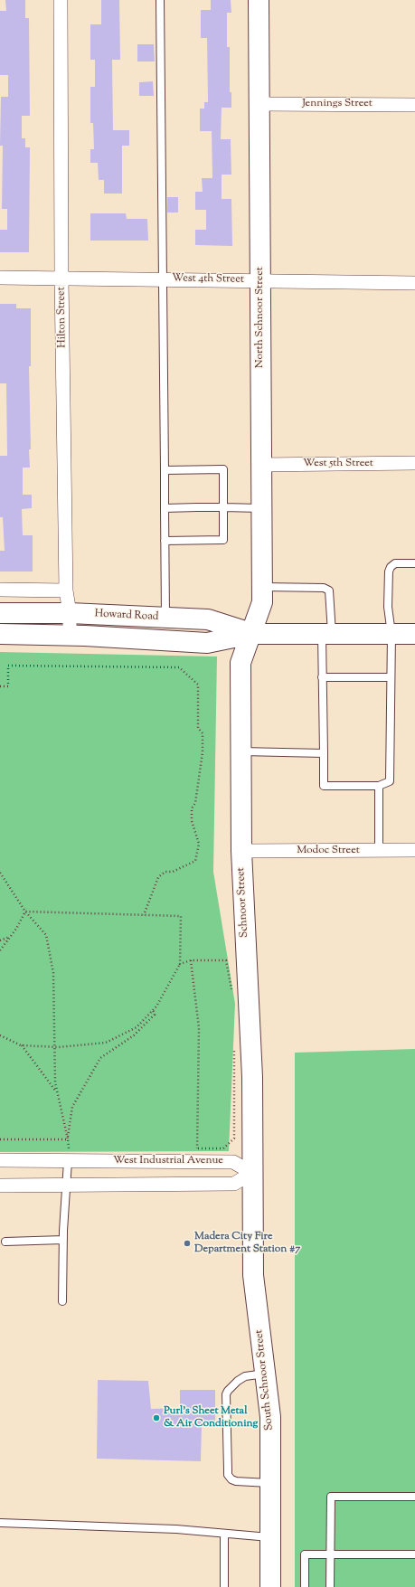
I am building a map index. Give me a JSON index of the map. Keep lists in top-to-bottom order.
{
  "streets": {
    "street": [
      "Jennings Street",
      "West 4th Street",
      "Hilton Street",
      "North Schnoor Street",
      "West 5th Street",
      "Howard Road",
      "Modoc Street",
      "Schnoor Street",
      "West Industrial Avenue",
      "South Schnoor Street"
    ]
  },
  "crossings": [
    ["Jennings Street", "North Schnoor Street"],
    ["West 4th Street", "Hilton Street"],
    ["West 4th Street", "North Schnoor Street"],
    ["Hilton Street", "Howard Road"],
    ["North Schnoor Street", "West 5th Street"],
    ["North Schnoor Street", "Howard Road"],
    ["North Schnoor Street", "Schnoor Street"],
    ["Howard Road", "Schnoor Street"],
    ["Modoc Street", "Schnoor Street"],
    ["Schnoor Street", "West Industrial Avenue"],
    ["Schnoor Street", "South Schnoor Street"],
    ["West Industrial Avenue", "South Schnoor Street"]
  ],
  "places": ["Madera City Fire Department Station #7", "Purl's Sheet Metal & Air Conditioning"]
}
